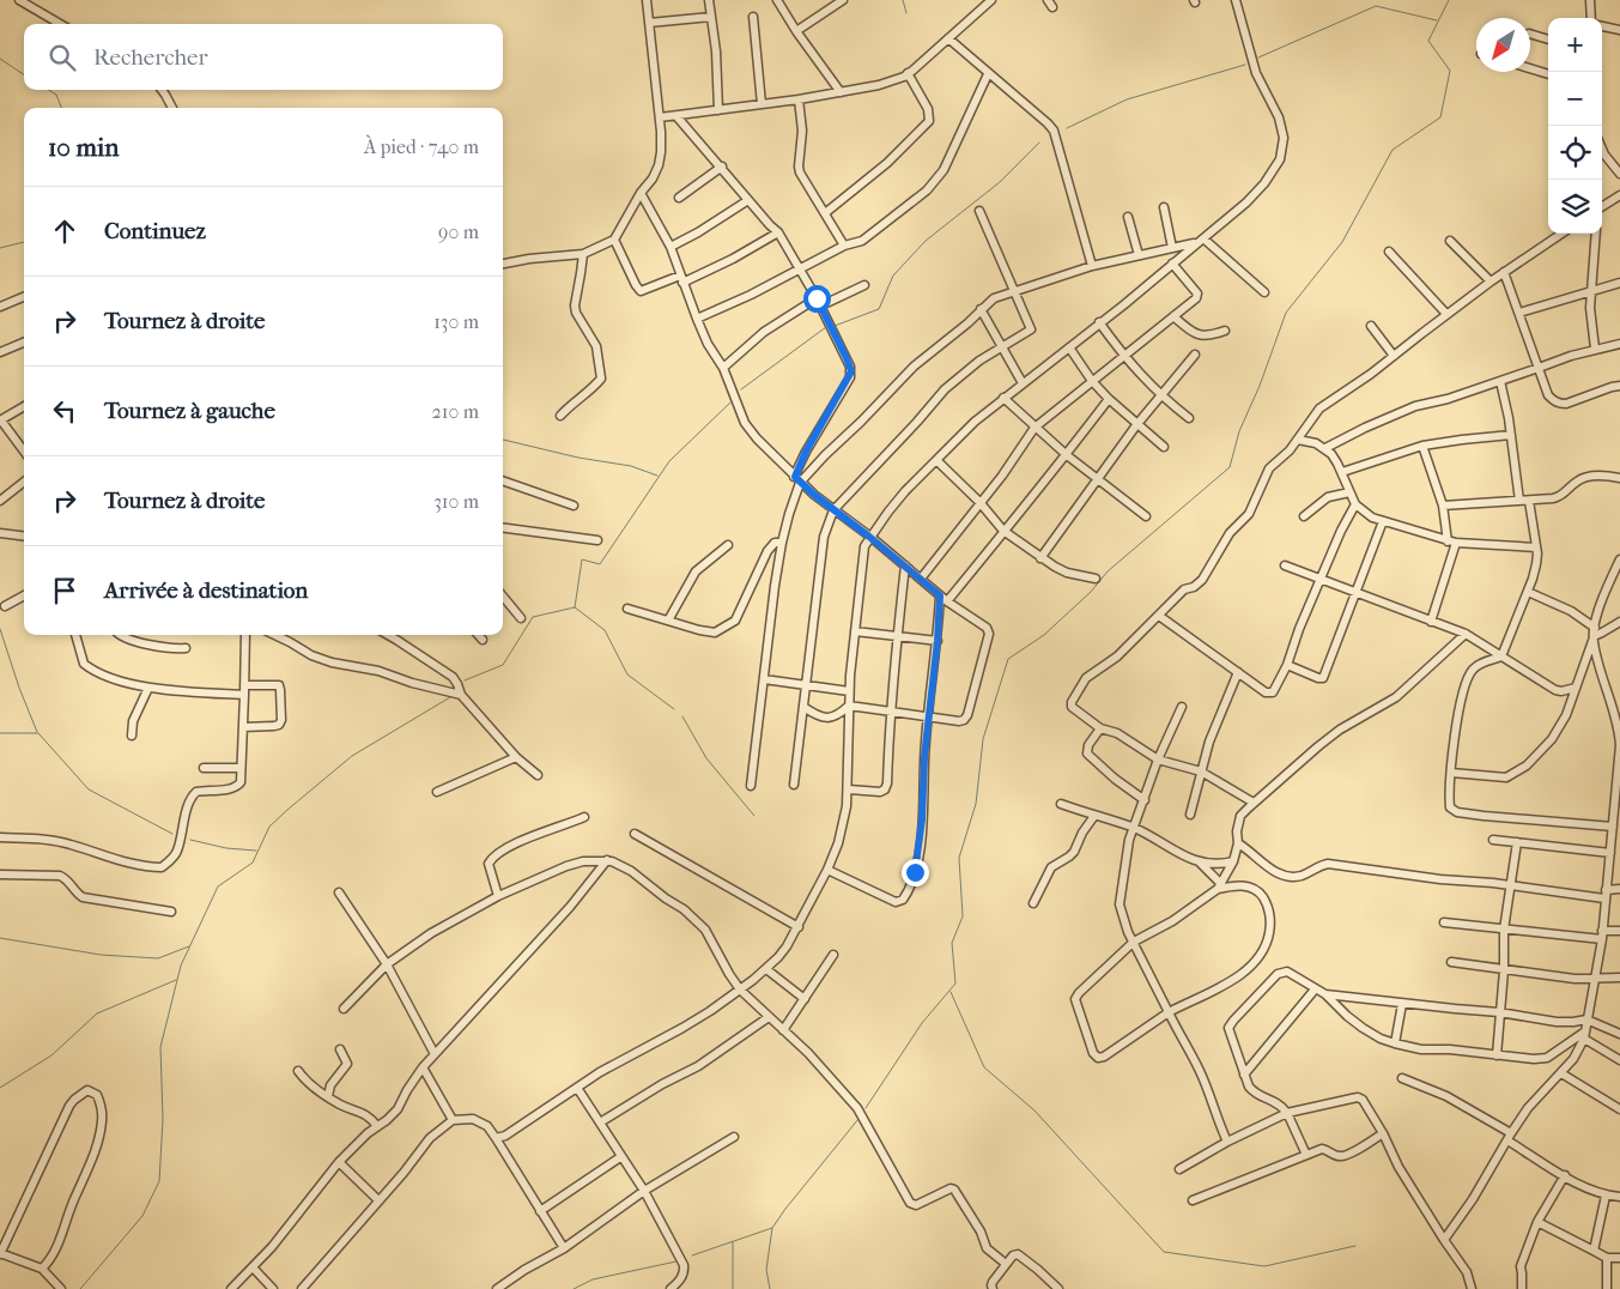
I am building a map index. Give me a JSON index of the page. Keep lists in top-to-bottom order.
{
  "north": "bottom left",
  "page": {
    "map_buttons": ["+", "−"],
    "search": "Rechercher",
    "heading": ["10 min", "À pied · 740 m"],
    "list": [
      ["Continuez", "90 m"],
      ["Tournez à droite", "130 m"],
      ["Tournez à gauche", "210 m"],
      ["Tournez à droite", "310 m"],
      "Arrivée à destination"
    ]
  }
}
